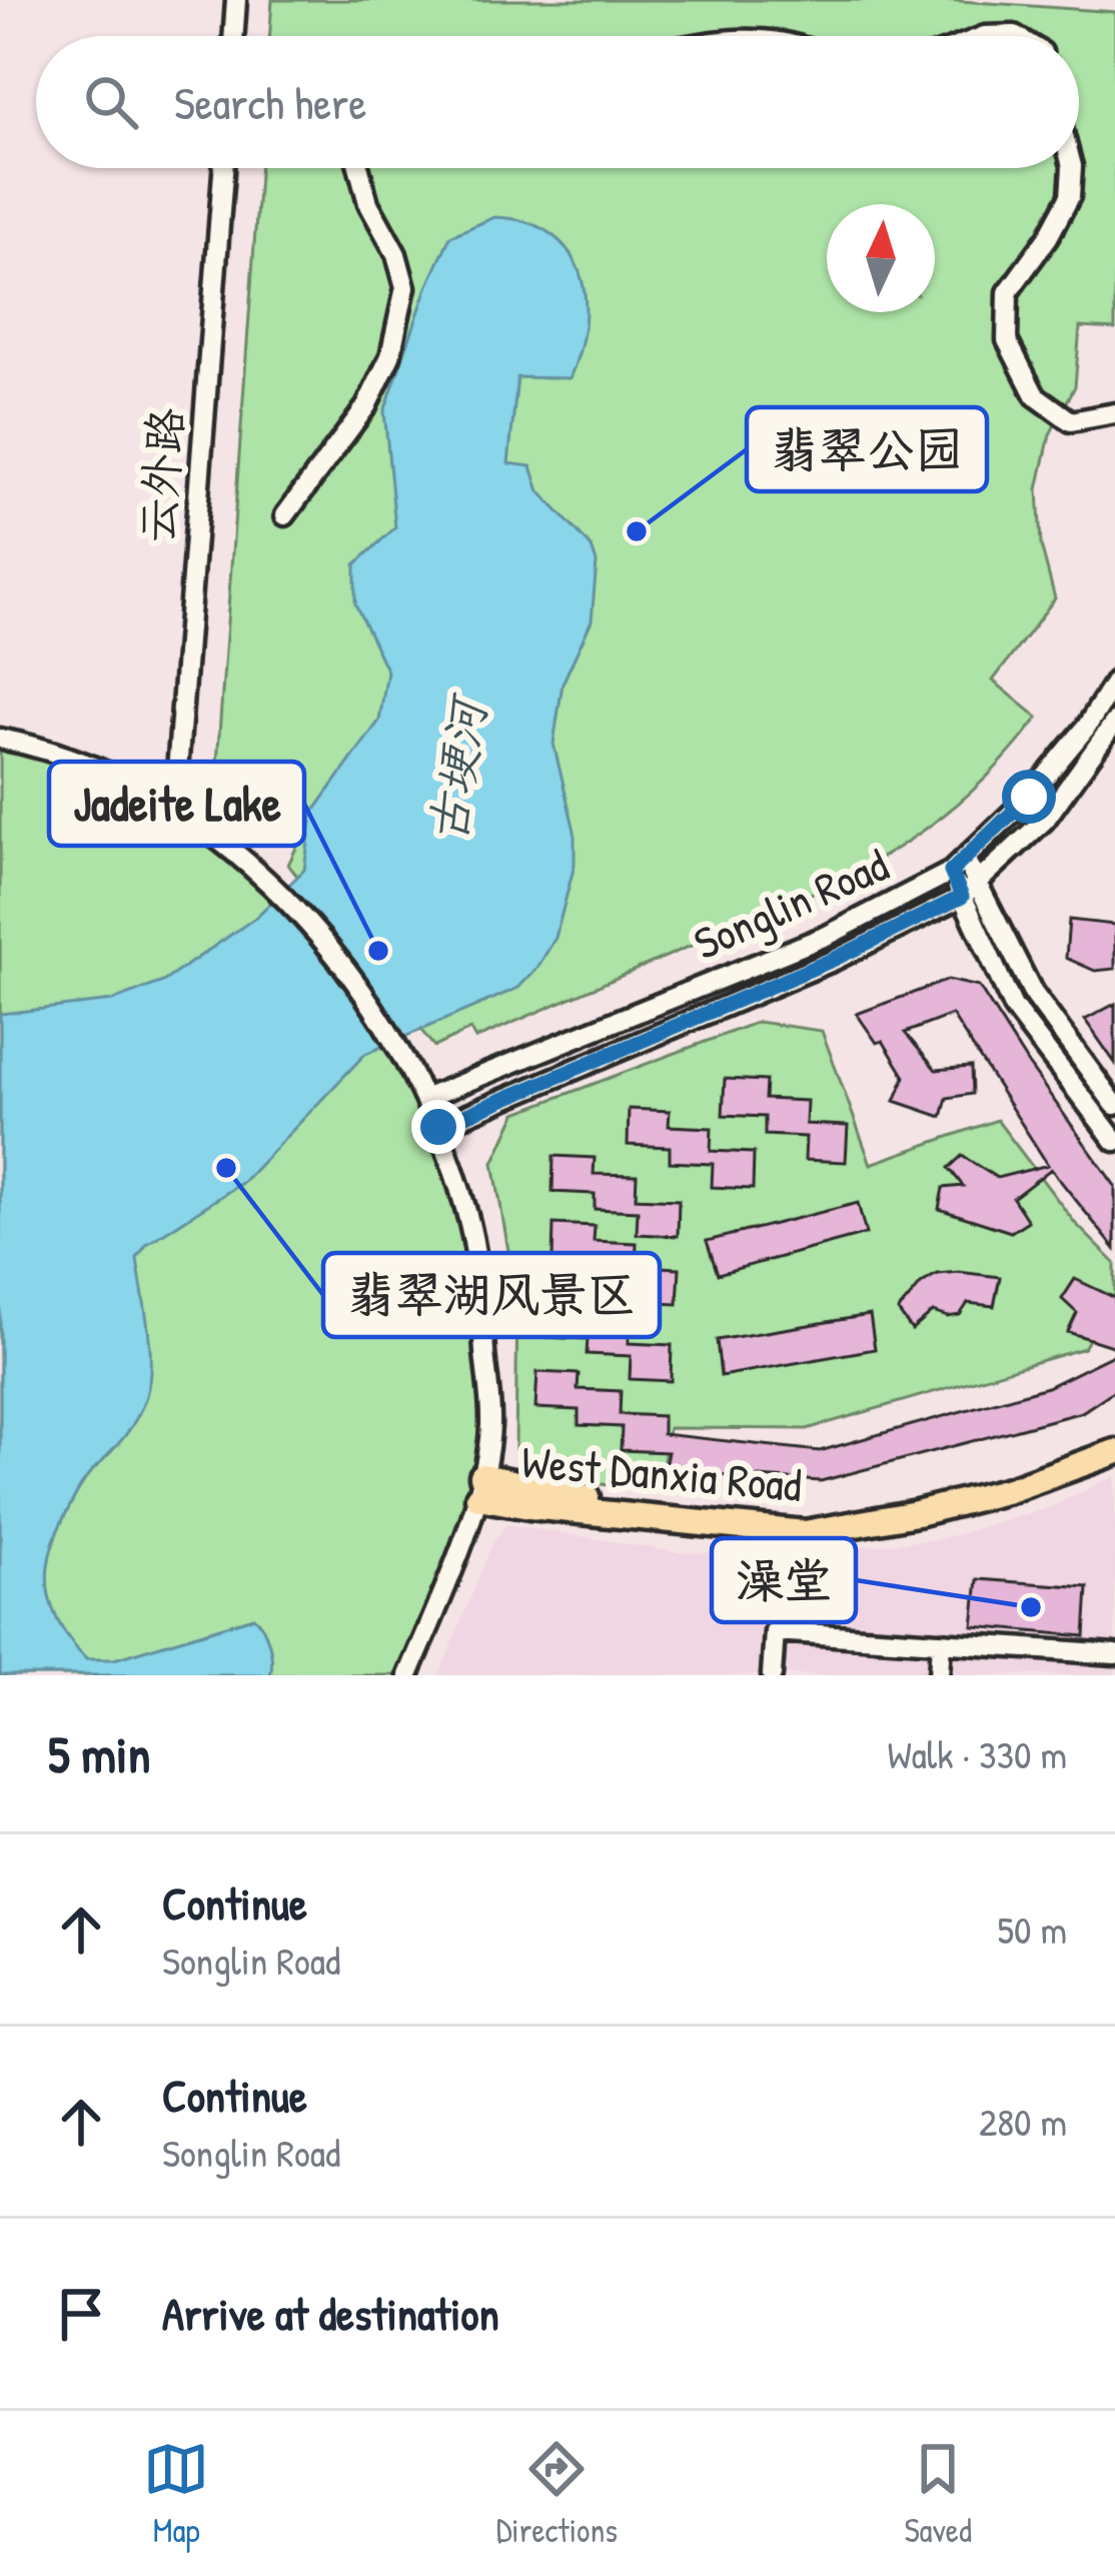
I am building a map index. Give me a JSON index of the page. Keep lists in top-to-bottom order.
{
  "streets": {
    "main road": ["West Danxia Road"],
    "street": ["云外路", "Songlin Road"]
  },
  "water": ["古埂河"],
  "places": [
    "翡翠公园",
    "Jadeite Lake",
    "翡翠湖风景区",
    "澡堂"
  ],
  "north": "top",
  "page": {
    "search": "Search here",
    "heading": ["5 min", "Walk · 330 m"],
    "list": [
      ["Continue", "Songlin Road", "50 m"],
      ["Continue", "Songlin Road", "280 m"],
      "Arrive at destination"
    ],
    "nav": ["Map", "Directions", "Saved"]
  }
}
